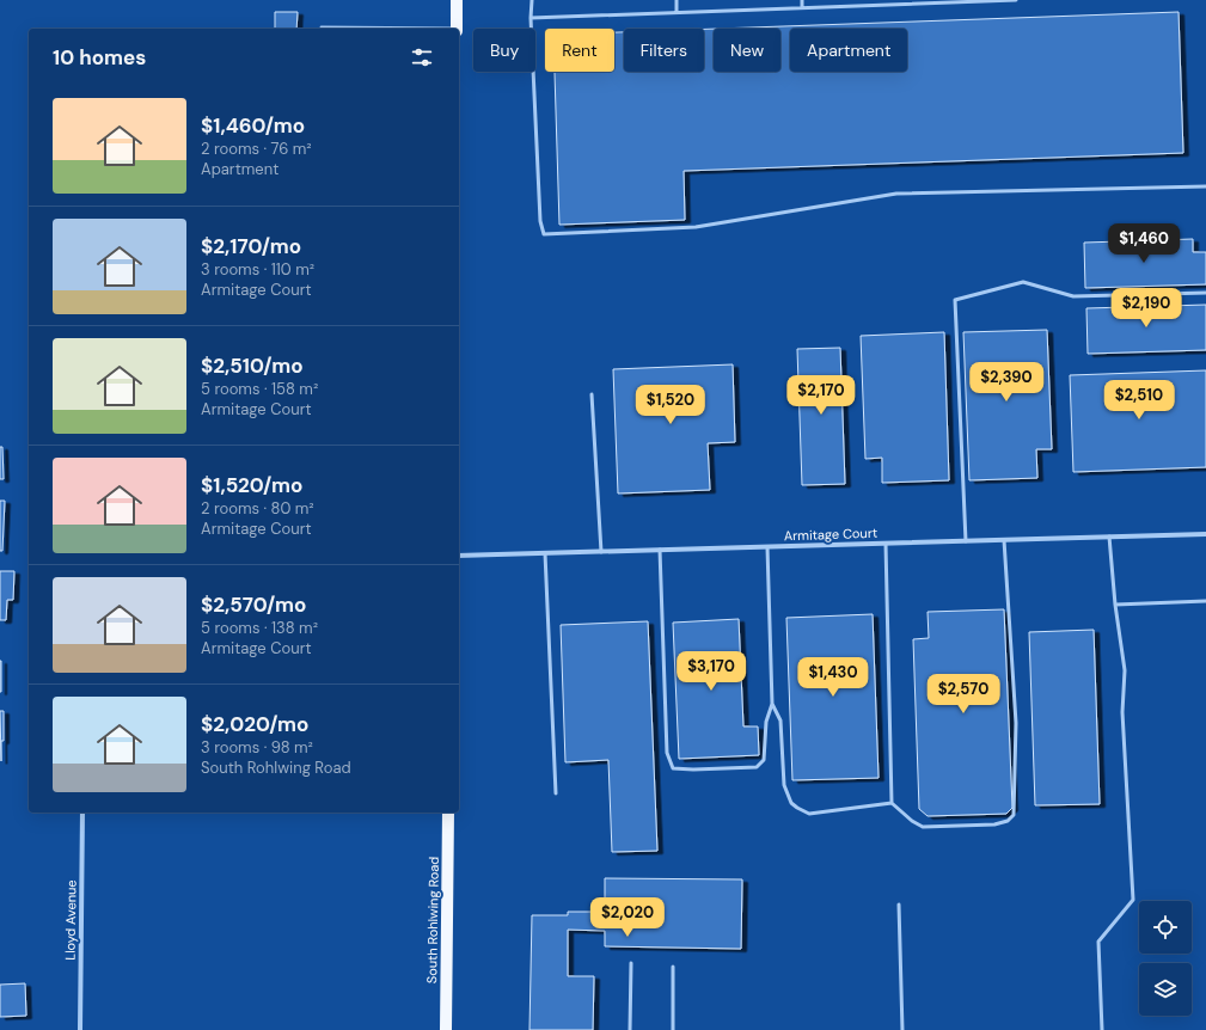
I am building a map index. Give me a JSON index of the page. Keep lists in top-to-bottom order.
{
  "streets": {
    "main road": ["South Rohlwing Road"],
    "street": ["Armitage Court", "Lloyd Avenue"]
  },
  "page": {
    "chip": [
      "Buy",
      "Rent",
      "Filters",
      "New",
      "Apartment"
    ],
    "heading": "10 homes",
    "list": [
      {
        "name": "$1,460/mo",
        "note": "2 rooms · 76 m² · Apartment"
      },
      {
        "name": "$2,170/mo",
        "note": "3 rooms · 110 m² · Armitage Court"
      },
      {
        "name": "$2,510/mo",
        "note": "5 rooms · 158 m² · Armitage Court"
      },
      {
        "name": "$1,520/mo",
        "note": "2 rooms · 80 m² · Armitage Court"
      },
      {
        "name": "$2,570/mo",
        "note": "5 rooms · 138 m² · Armitage Court"
      },
      {
        "name": "$2,020/mo",
        "note": "3 rooms · 98 m² · South Rohlwing Road"
      }
    ],
    "price": [
      "$1,460",
      "$2,190",
      "$2,390",
      "$2,170",
      "$2,510",
      "$1,520",
      "$3,170",
      "$1,430",
      "$2,570",
      "$2,020"
    ]
  }
}
